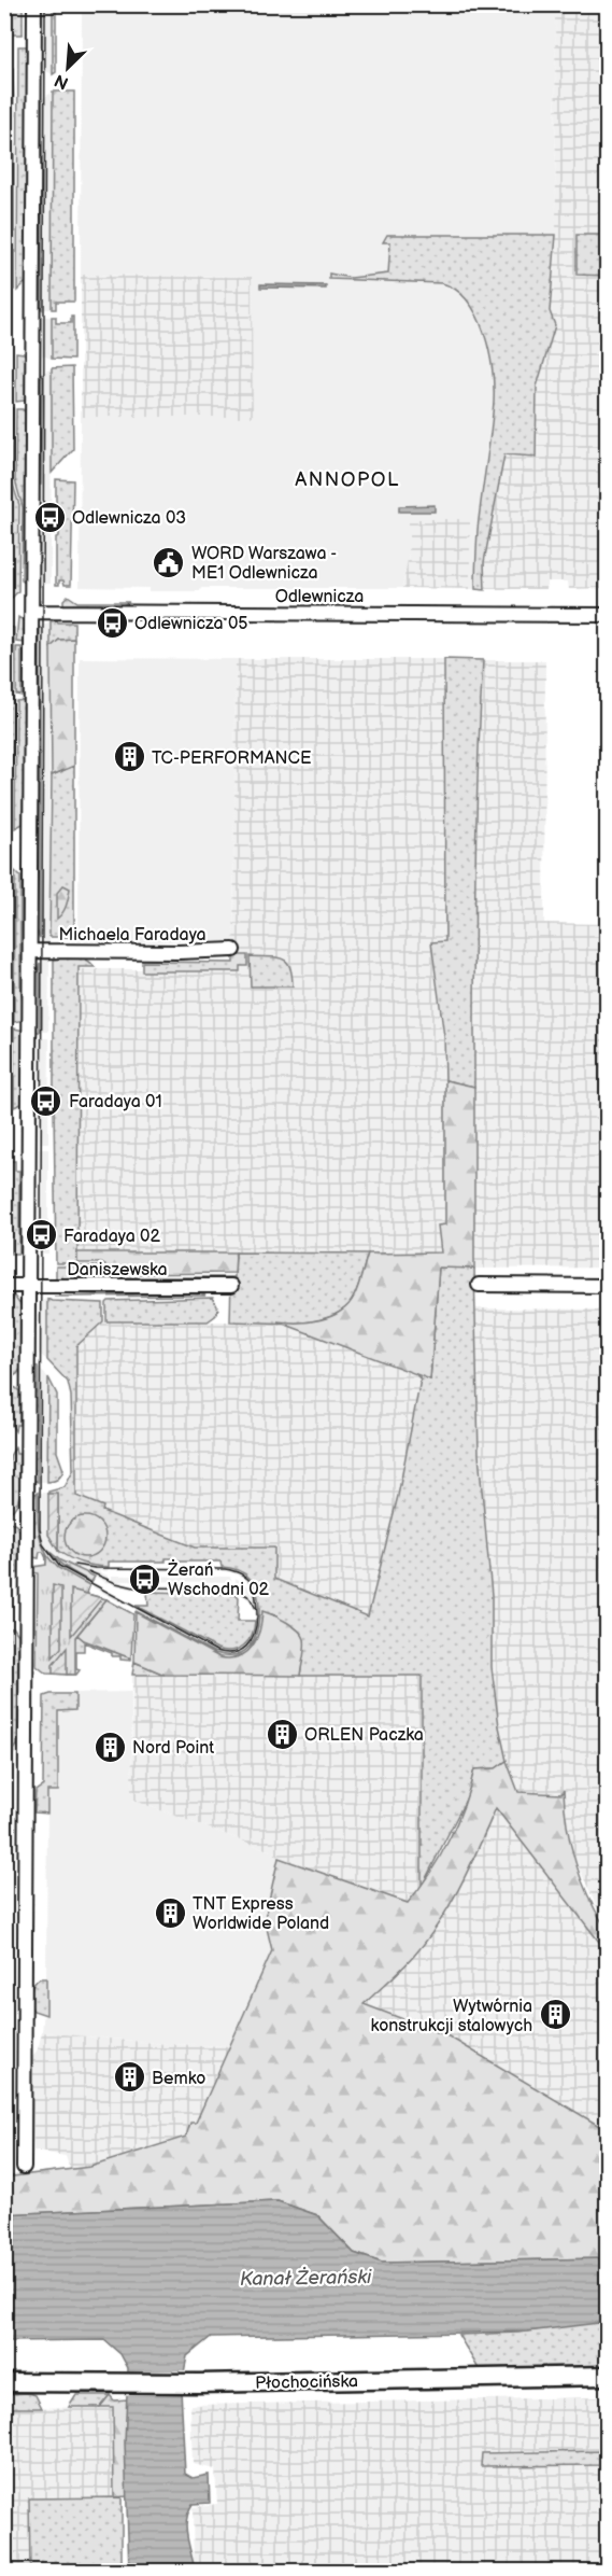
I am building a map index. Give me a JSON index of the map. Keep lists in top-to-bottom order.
{
  "streets": {
    "main road": ["Płochocińska"],
    "street": ["Odlewnicza", "Michaela Faradaya", "Daniszewska"]
  },
  "districts": ["ANNOPOL"],
  "water": ["Kanał Żerański"],
  "places": {
    "bus stop": [
      "Odlewnicza 03",
      "Odlewnicza 05",
      "Faradaya 01",
      "Faradaya 02",
      "Żerań Wschodni 02"
    ],
    "public building": ["WORD Warszawa - ME1 Odlewnicza"],
    "building": [
      "TC-PERFORMANCE",
      "ORLEN Paczka",
      "Nord Point",
      "TNT Express Worldwide Poland",
      "Wytwórnia konstrukcji stalowych",
      "Bemko"
    ]
  },
  "north": "bottom left"
}
